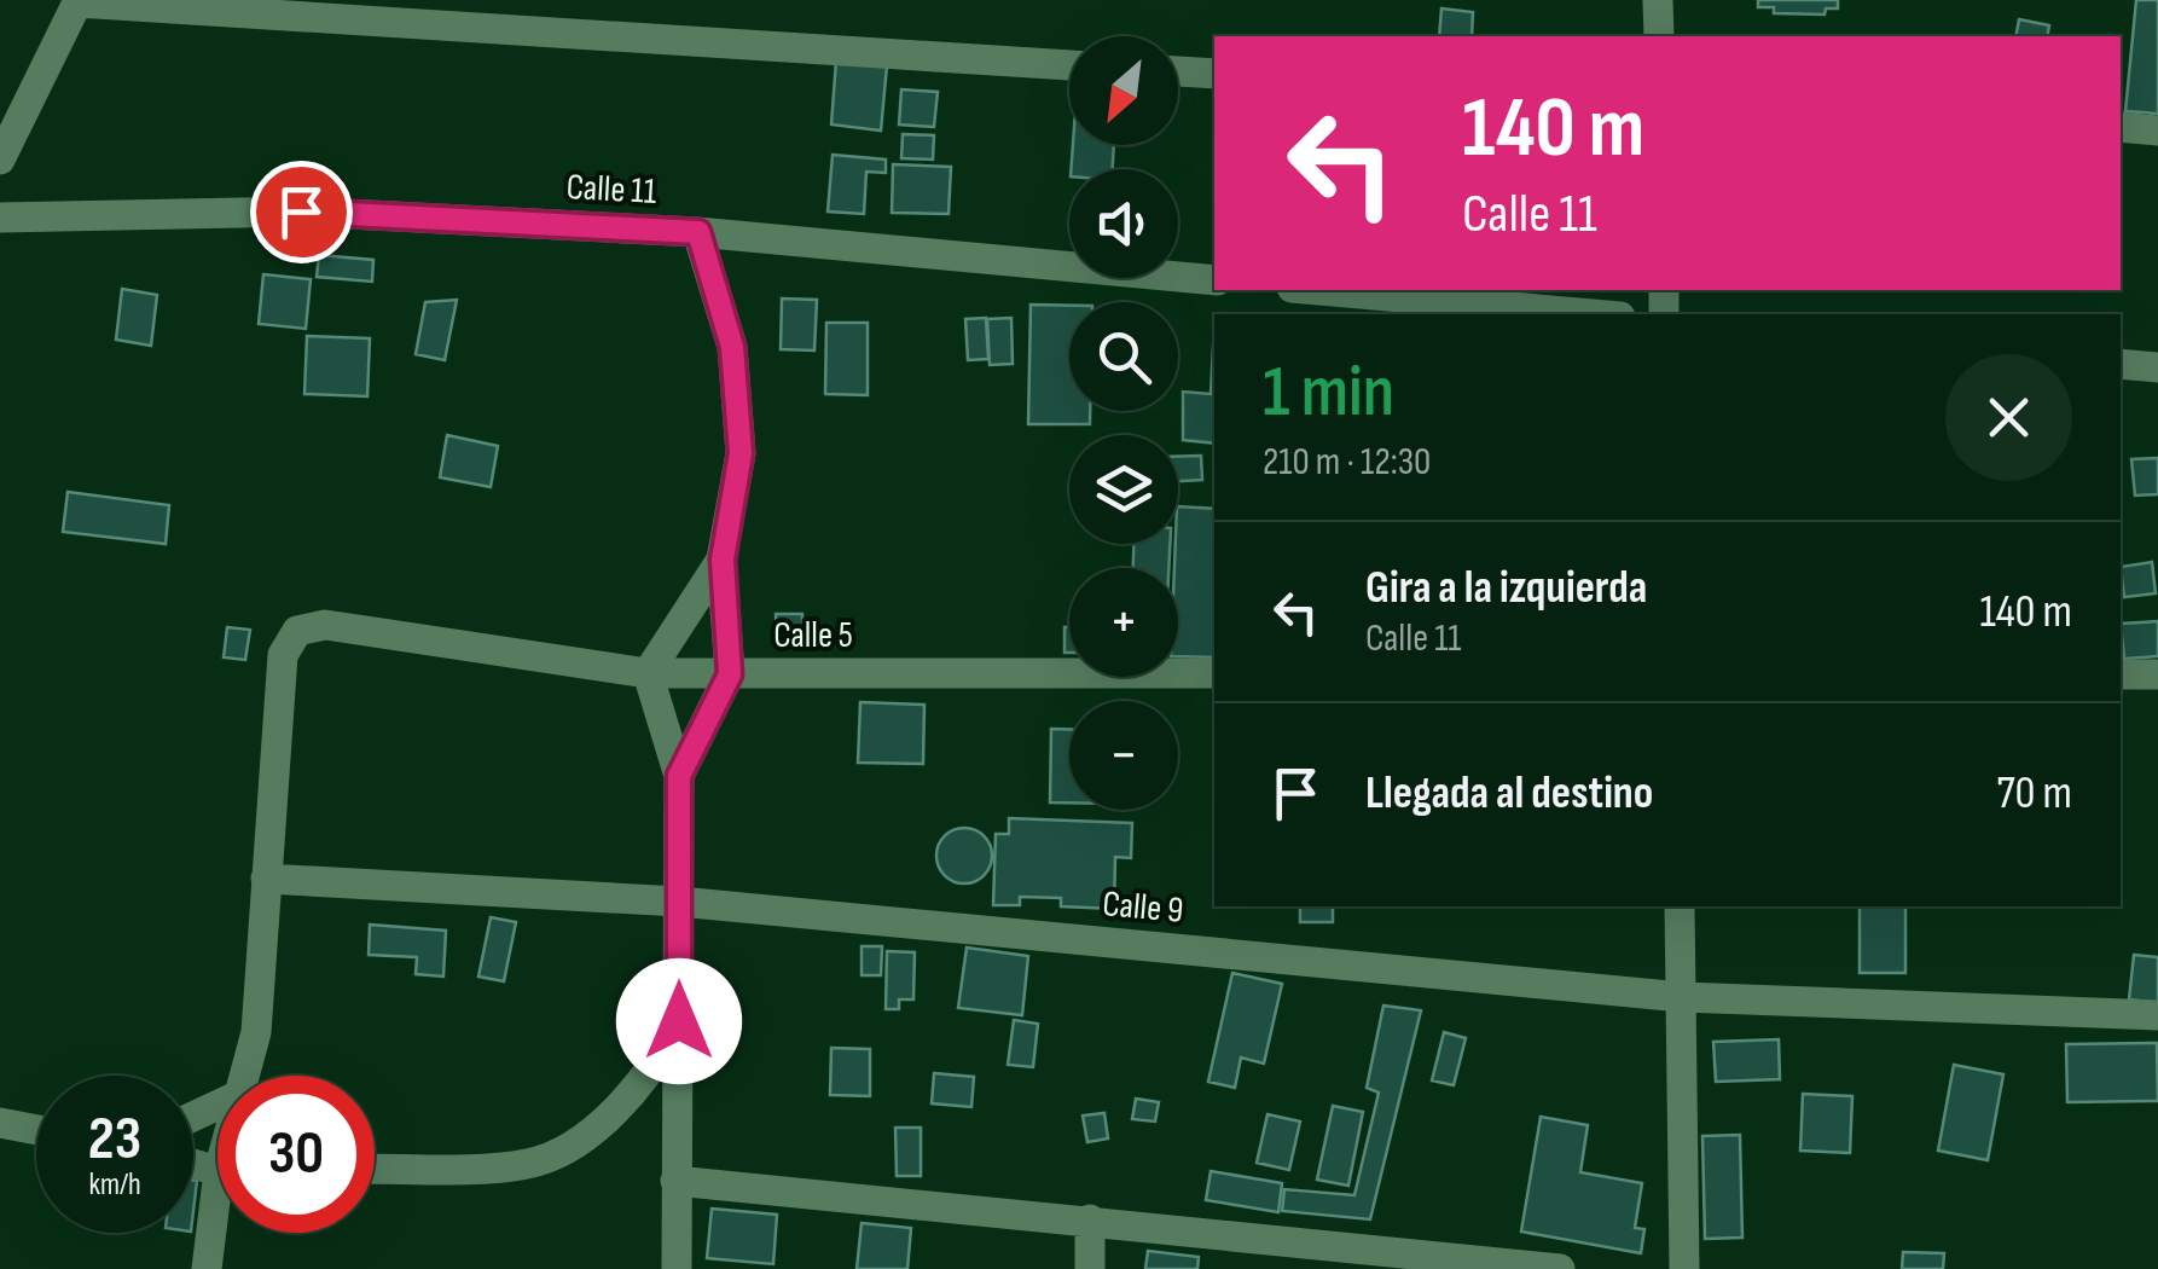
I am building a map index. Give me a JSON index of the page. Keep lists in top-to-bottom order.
{
  "streets": {
    "street": ["Calle 11", "Calle 5", "Calle 9"]
  },
  "crossings": [
    ["Calle 5", "Calle 9"]
  ],
  "north": "bottom left",
  "page": {
    "map_buttons": ["+", "−"],
    "turn": ["140 m", "Calle 11"],
    "heading": ["1 min", "210 m · 12:30"],
    "list": [
      {
        "name": "Gira a la izquierda",
        "note": "Calle 11",
        "value": "140 m"
      },
      {
        "name": "Llegada al destino",
        "value": "70 m"
      }
    ],
    "speed": "23 km/h",
    "limit": "30"
  }
}
